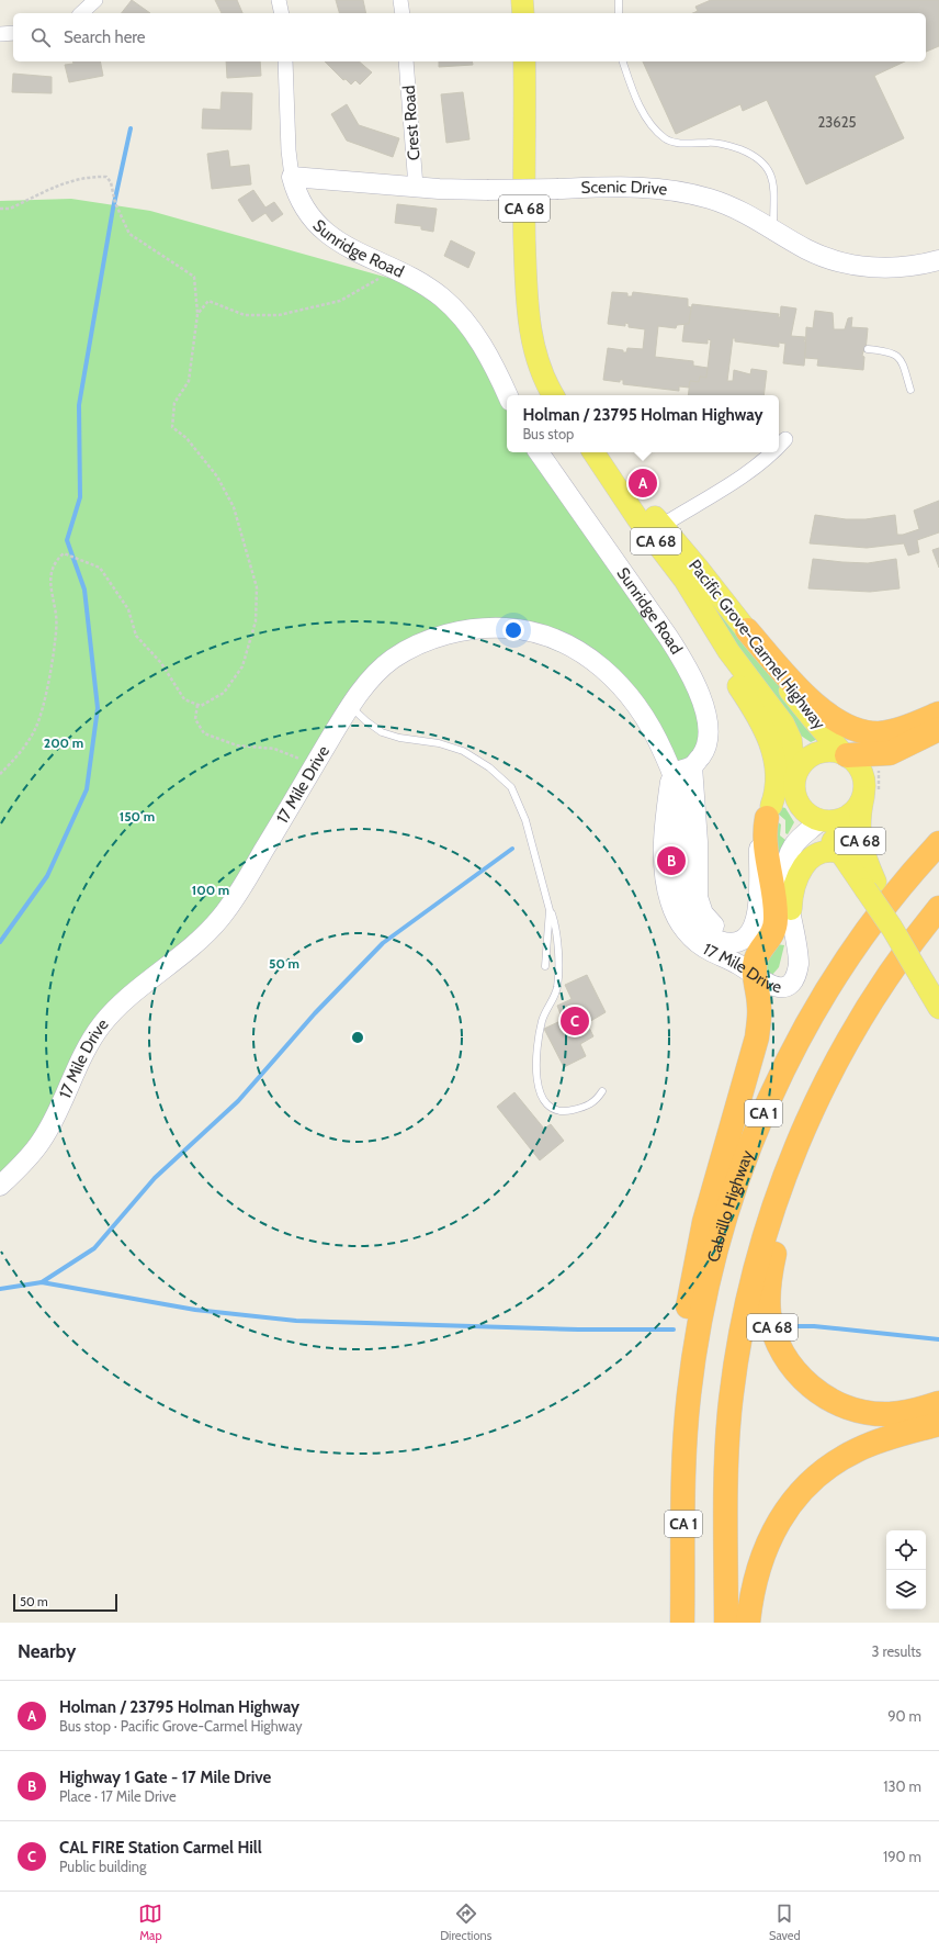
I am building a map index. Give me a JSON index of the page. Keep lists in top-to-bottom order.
{
  "streets": {
    "highway": ["CA 68", "CA 1", "Cabrillo Highway"],
    "main road": [
      "Scenic Drive",
      "Sunridge Road",
      "Pacific Grove-Carmel Highway",
      "17 Mile Drive"
    ],
    "street": ["Crest Road"]
  },
  "crossings": [
    ["Crest Road", "Scenic Drive"],
    ["Scenic Drive", "Sunridge Road"],
    ["CA 68", "Pacific Grove-Carmel Highway"],
    ["CA 68", "17 Mile Drive"],
    ["CA 68", "CA 1"],
    ["Pacific Grove-Carmel Highway", "17 Mile Drive"]
  ],
  "house_numbers": ["23625"],
  "scale_bar": "50 m",
  "page": {
    "search": "Search here",
    "popup": ["Holman / 23795 Holman Highway", "Bus stop"],
    "pins": ["A", "B", "C"],
    "scale": "50 m",
    "heading": ["Nearby", "3 results"],
    "list": [
      {
        "mark": "A",
        "name": "Holman / 23795 Holman Highway",
        "note": "Bus stop · Pacific Grove-Carmel Highway",
        "value": "90 m"
      },
      {
        "mark": "B",
        "name": "Highway 1 Gate - 17 Mile Drive",
        "note": "Place · 17 Mile Drive",
        "value": "130 m"
      },
      {
        "mark": "C",
        "name": "CAL FIRE Station Carmel Hill",
        "note": "Public building",
        "value": "190 m"
      }
    ],
    "nav": ["Map", "Directions", "Saved"]
  },
  "rings": [
    "200 m",
    "150 m",
    "100 m",
    "50 m"
  ]
}
